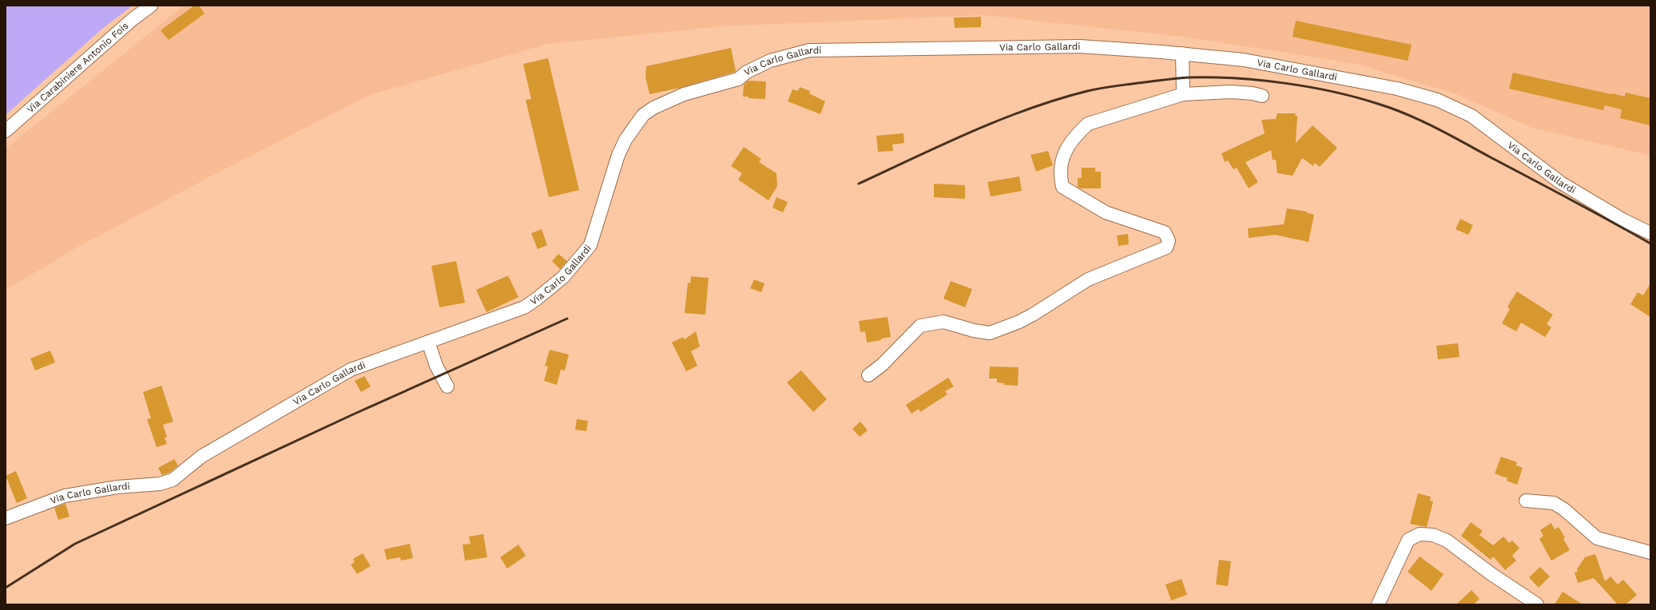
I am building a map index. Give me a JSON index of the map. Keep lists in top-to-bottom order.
{
  "streets": {
    "street": ["Via Carlo Gallardi", "Via Carabiniere Antonio Fois"]
  }
}
